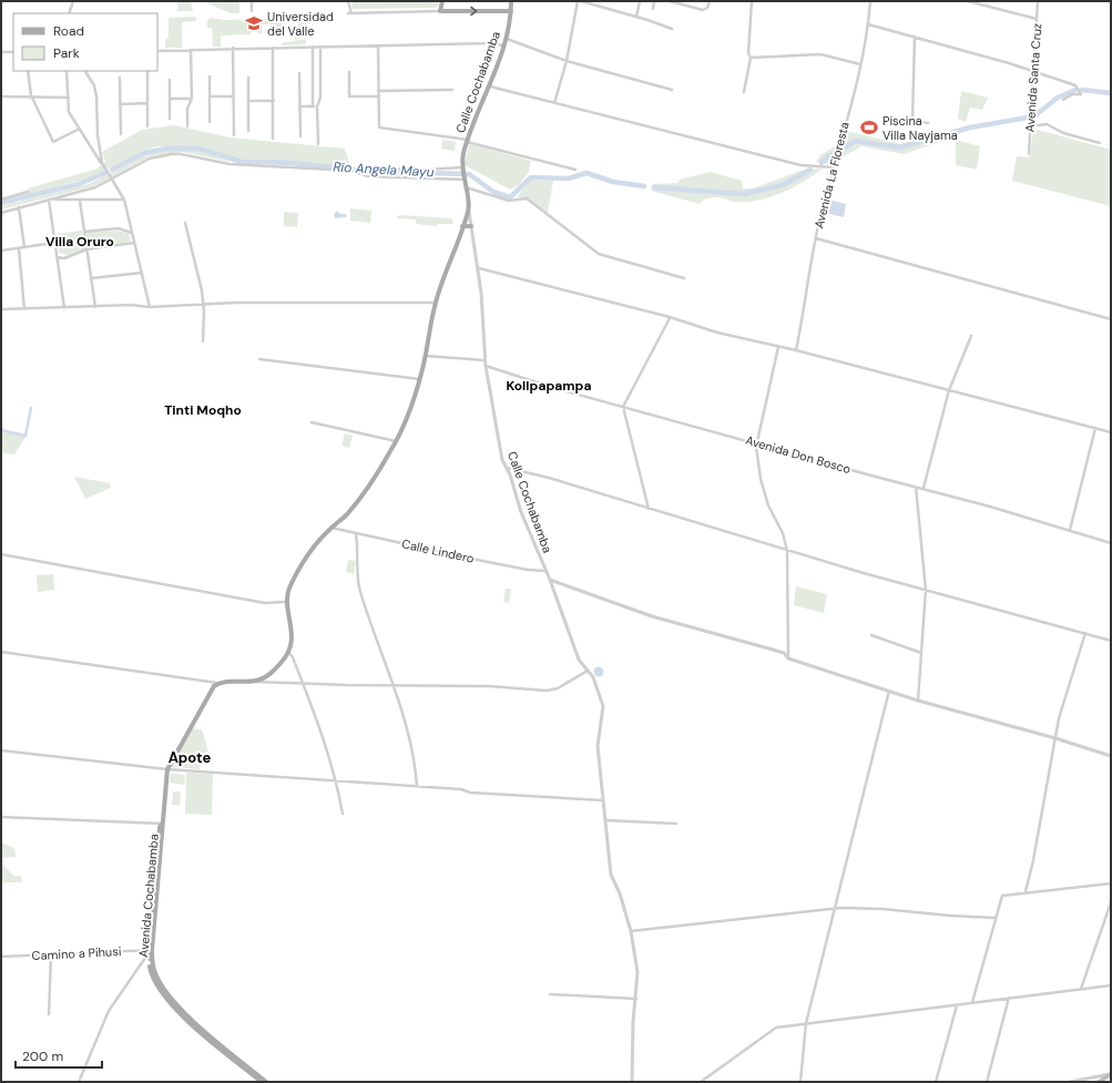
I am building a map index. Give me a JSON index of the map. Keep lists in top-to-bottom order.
{
  "streets": {
    "main road": ["Calle Cochabamba", "Avenida Cochabamba"],
    "street": [
      "Avenida Santa Cruz",
      "Avenida La Floresta",
      "Avenida Don Bosco",
      "Calle Lindero",
      "Camino a Pihusi"
    ]
  },
  "crossings": [
    ["Calle Cochabamba", "Avenida Don Bosco"],
    ["Calle Cochabamba", "Calle Lindero"],
    ["Avenida Cochabamba", "Camino a Pihusi"]
  ],
  "districts": [
    "Villa Oruro",
    "Kollpapampa",
    "Tinti Moqho",
    "Apote"
  ],
  "water": ["Río Angela Mayu"],
  "places": {
    "school or university": ["Universidad del Valle"],
    "sports": ["Piscina Villa Nayjama"]
  },
  "legend": ["Road", "Park"],
  "scale_bar": "200 m"
}
